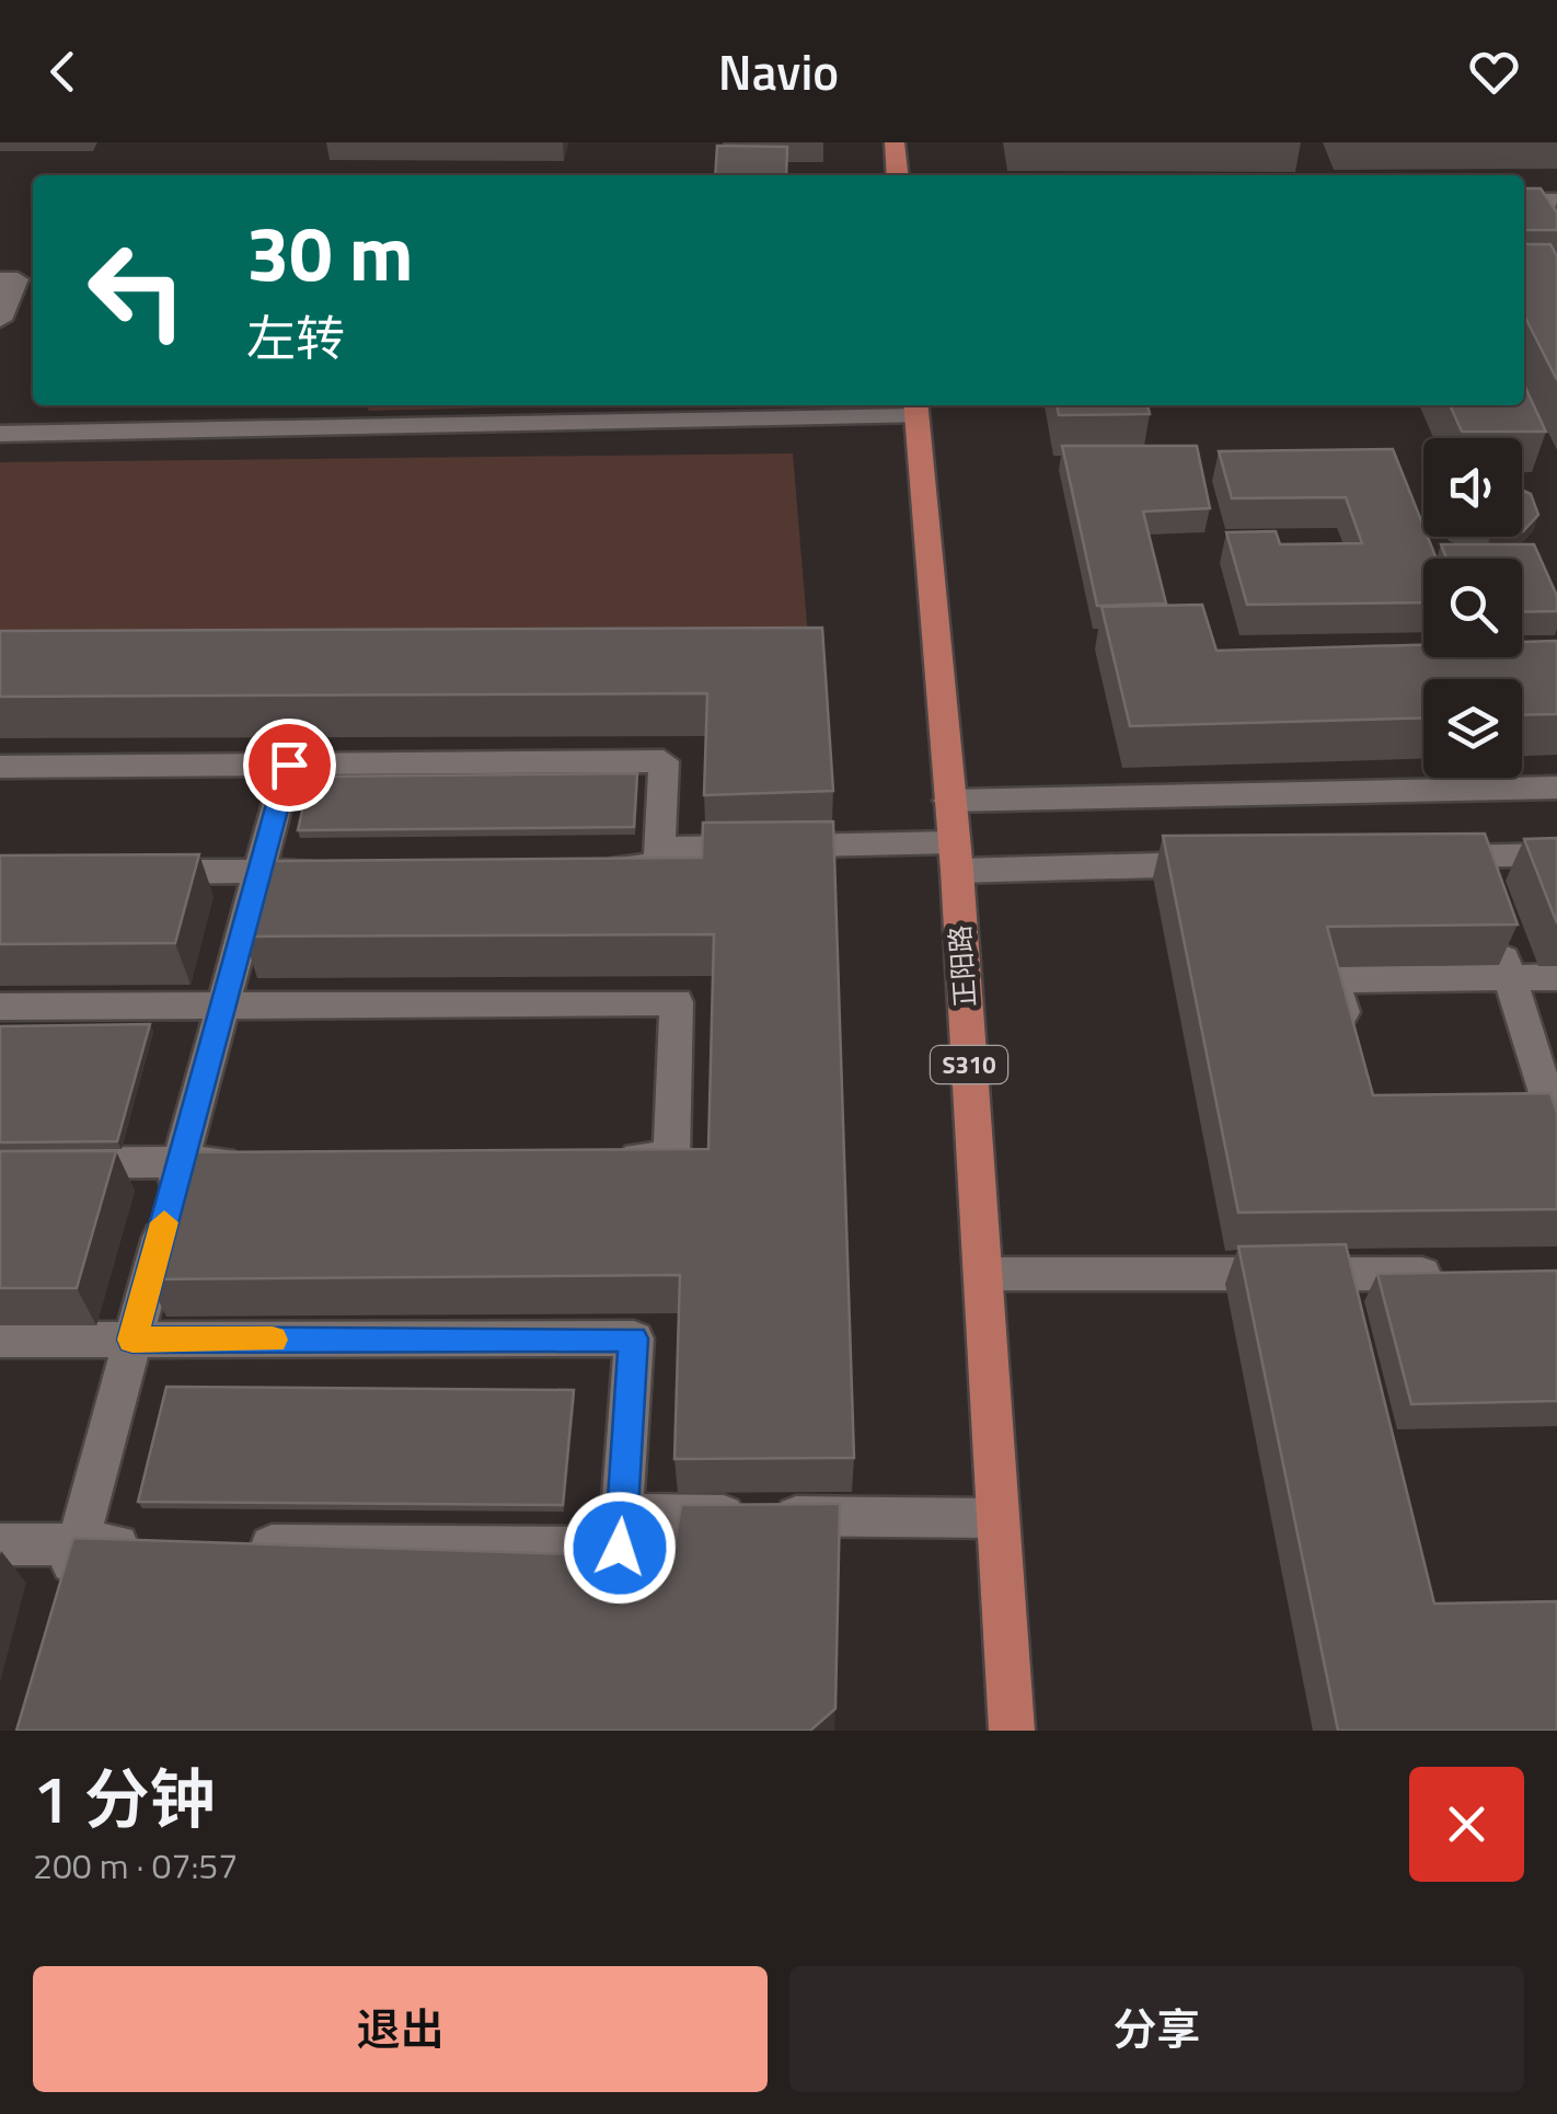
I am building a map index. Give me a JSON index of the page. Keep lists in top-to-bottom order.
{
  "streets": {
    "main road": ["正阳路", "S310"]
  },
  "page": {
    "header": "Navio",
    "turn": ["30 m", "左转"],
    "heading": ["1 分钟", "200 m · 07:57"],
    "buttons": ["退出", "分享"]
  }
}
